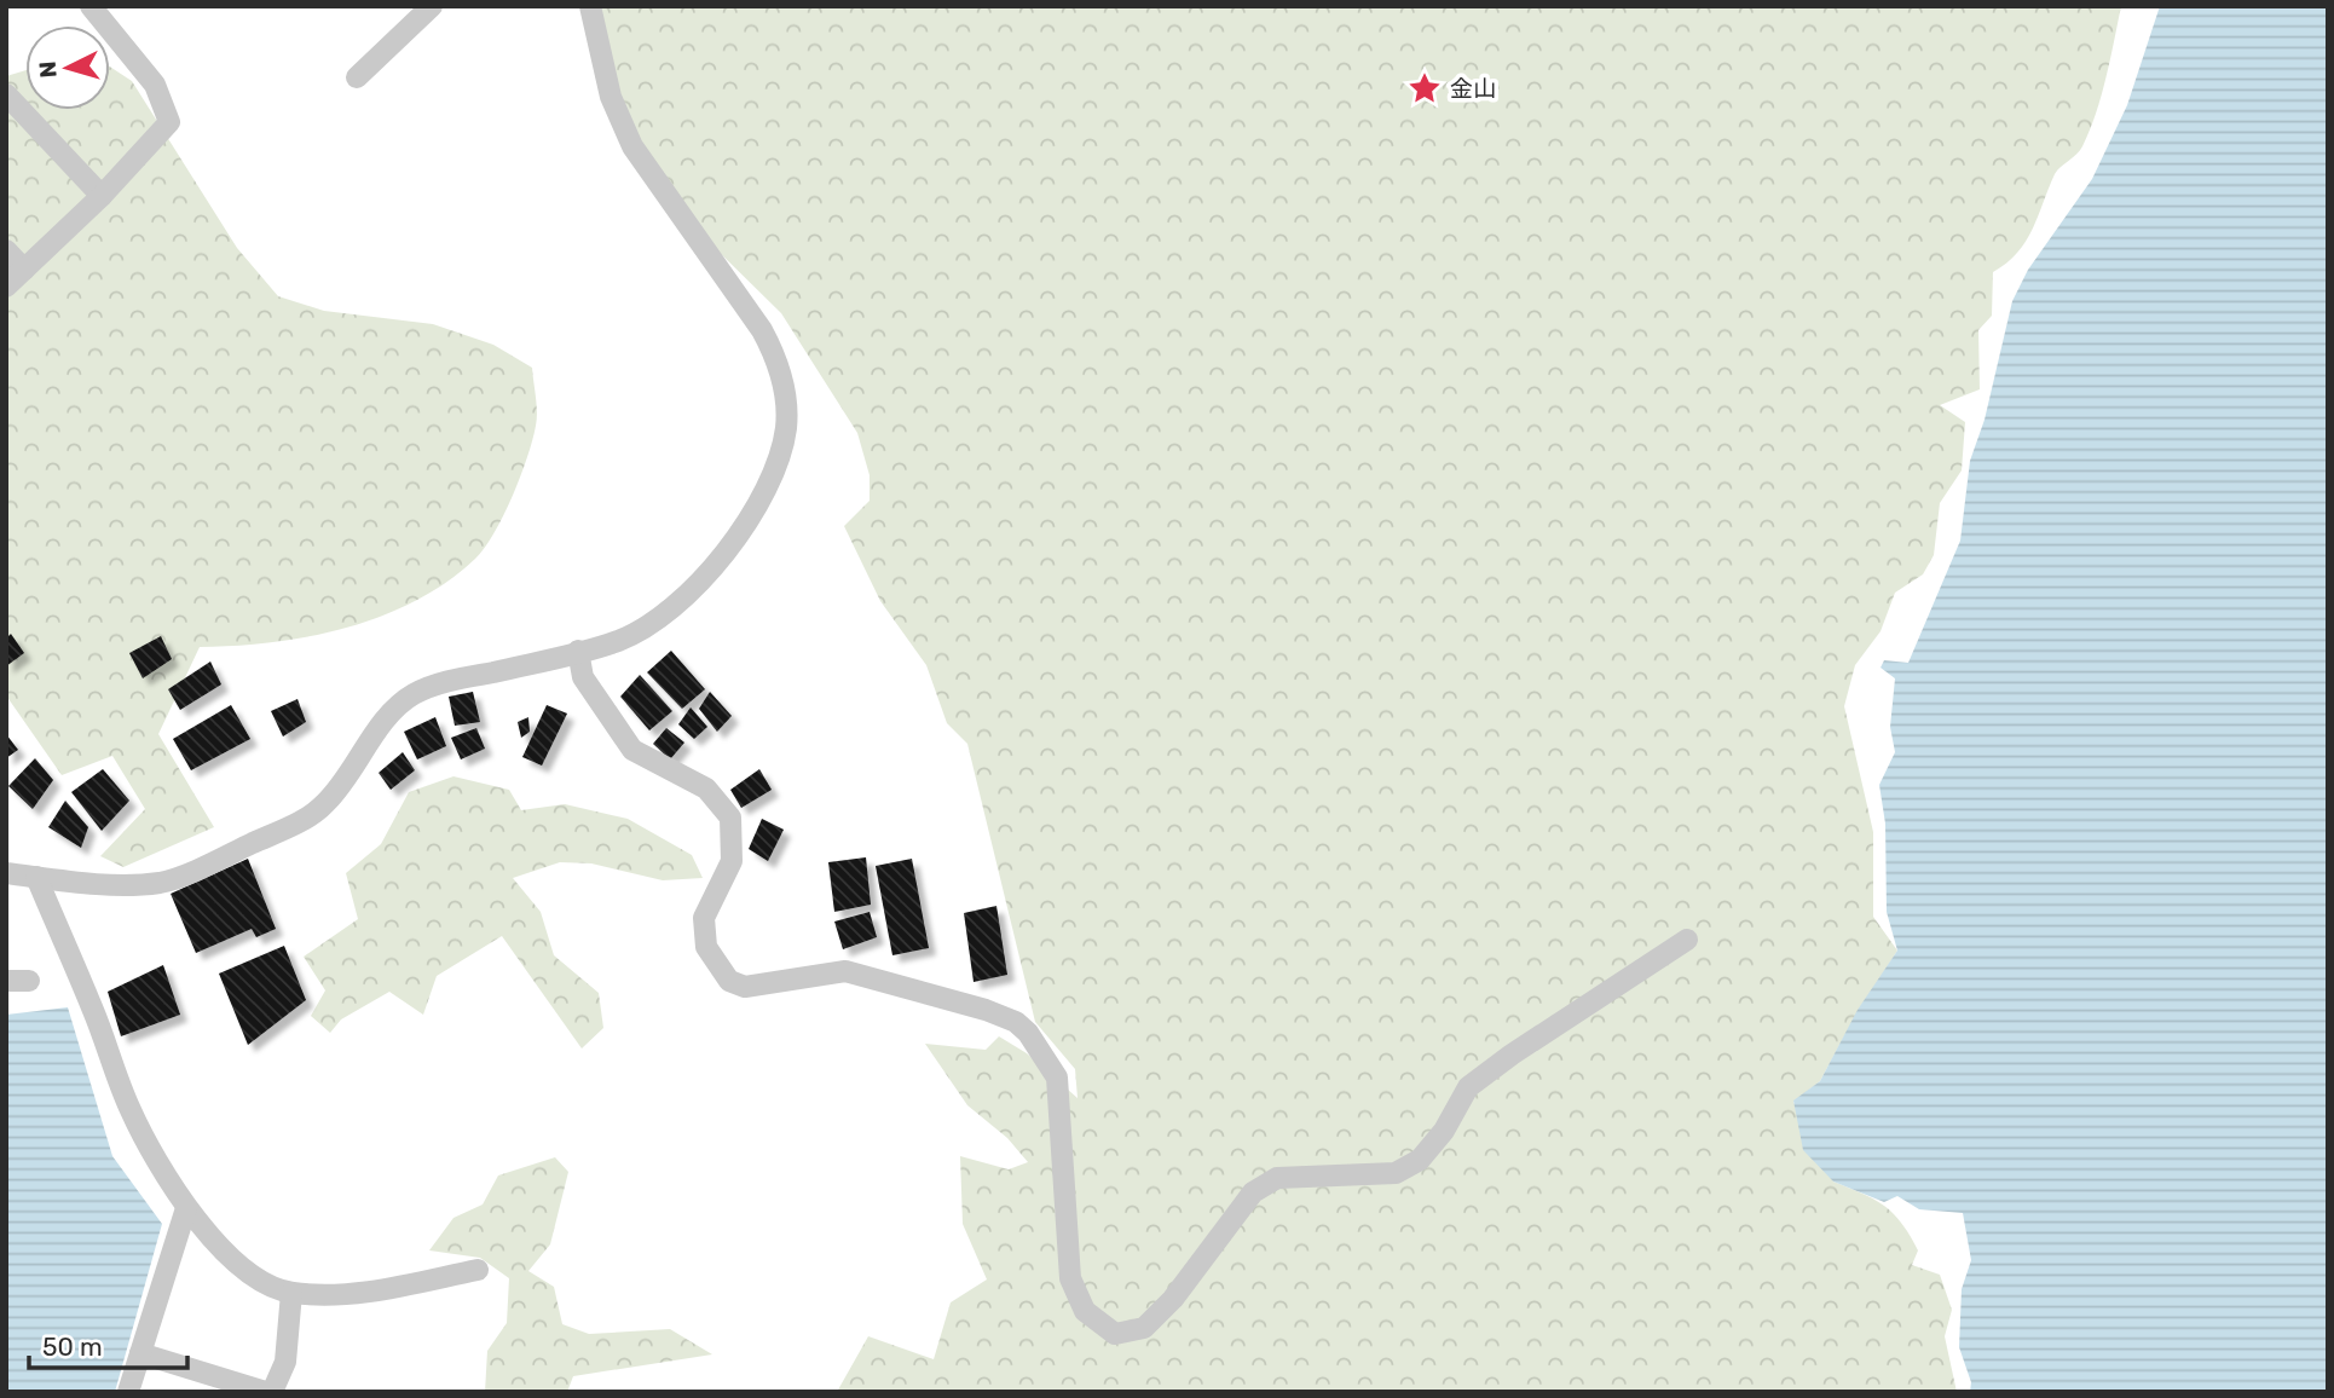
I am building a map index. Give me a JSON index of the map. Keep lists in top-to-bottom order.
{
  "places": {
    "place": ["金山"]
  },
  "scale_bar": "50 m",
  "north": "left"
}
